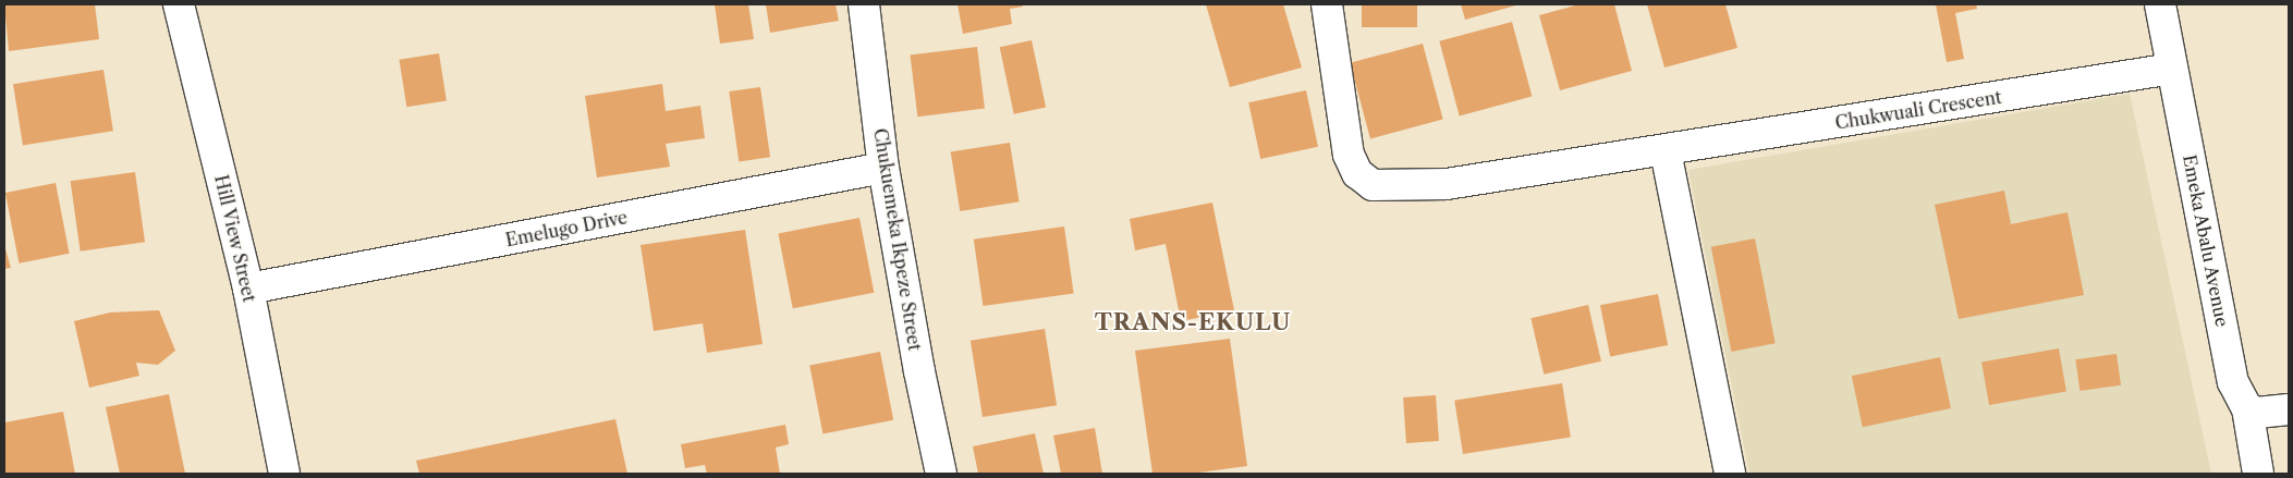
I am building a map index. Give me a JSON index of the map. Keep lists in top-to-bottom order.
{
  "streets": {
    "street": [
      "Chukwuali Crescent",
      "Emelugo Drive",
      "Hill View Street",
      "Chukuemeka Ikpeze Street",
      "Emeka Abalu Avenue"
    ]
  },
  "crossings": [
    ["Chukwuali Crescent", "Emeka Abalu Avenue"],
    ["Emelugo Drive", "Hill View Street"],
    ["Emelugo Drive", "Chukuemeka Ikpeze Street"]
  ],
  "districts": ["TRANS-EKULU"]
}
